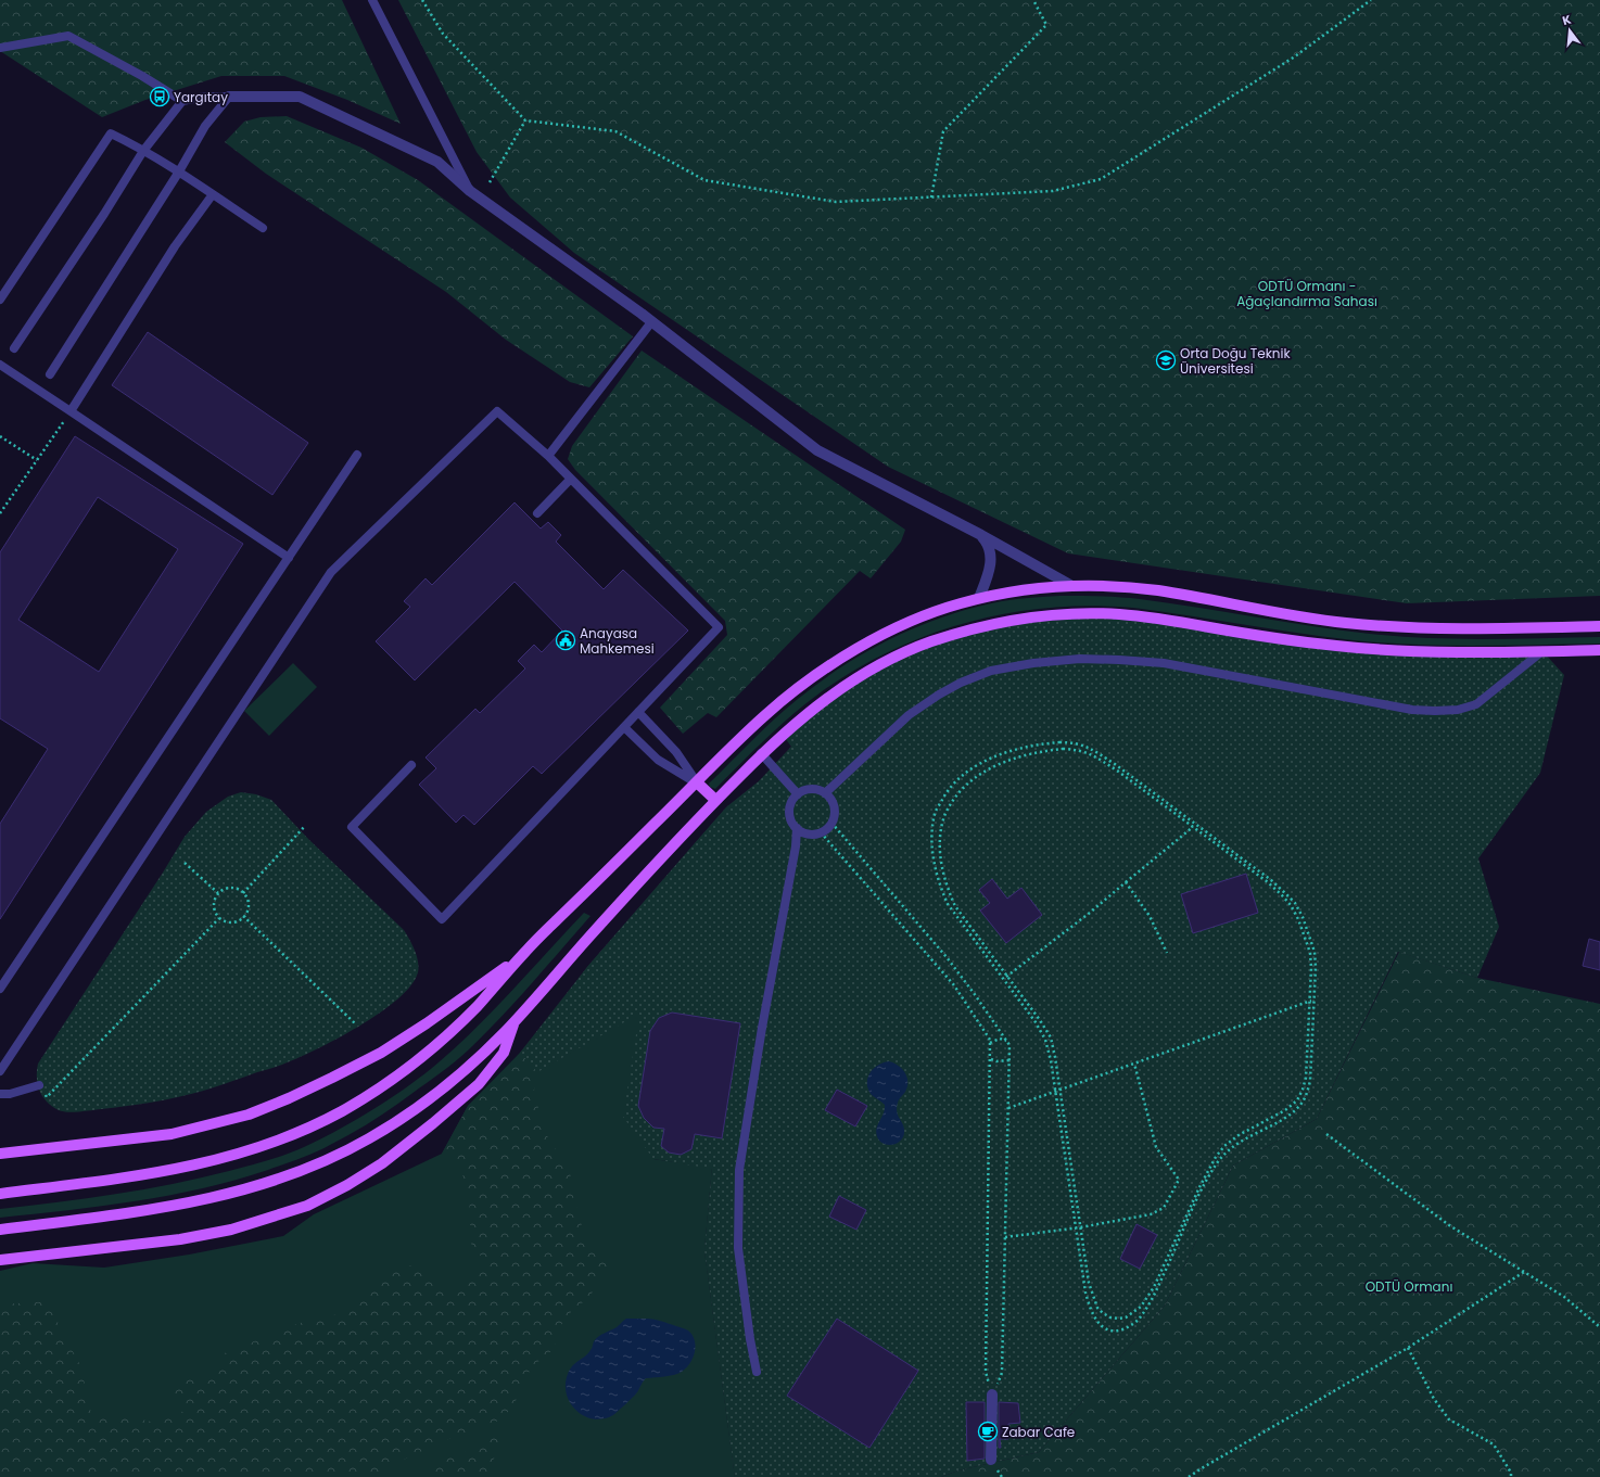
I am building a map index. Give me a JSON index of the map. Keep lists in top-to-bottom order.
{
  "parks": ["ODTÜ Ormanı - Ağaçlandırma Sahası", "ODTÜ Ormanı"],
  "places": {
    "bus stop": ["Yargıtay"],
    "school or university": ["Orta Doğu Teknik Üniversitesi"],
    "public building": ["Anayasa Mahkemesi"],
    "cafe": ["Zabar Cafe"]
  },
  "north": "top"
}
